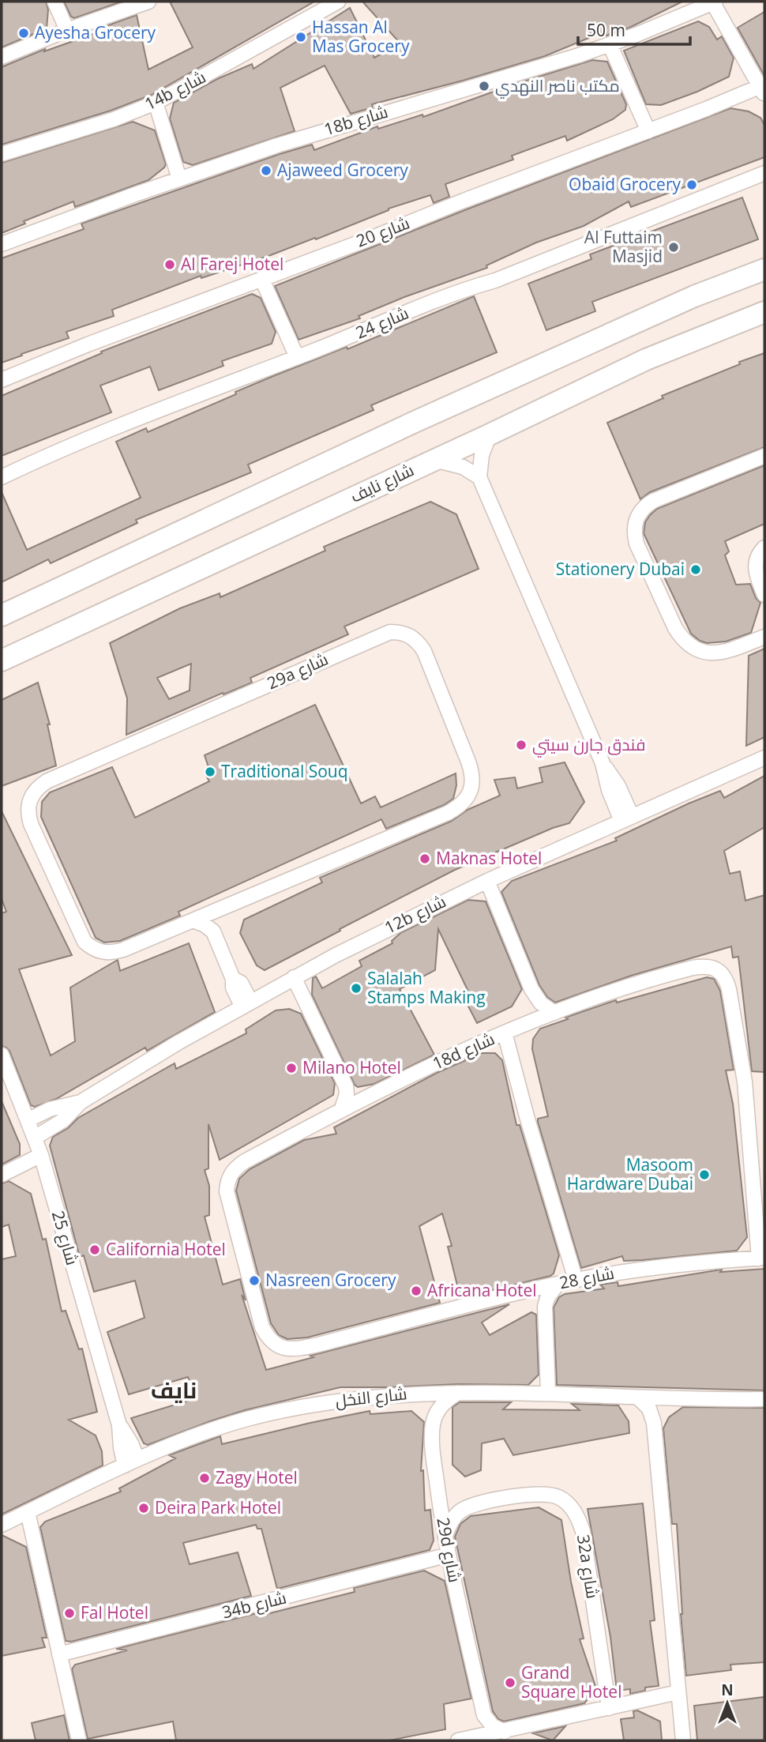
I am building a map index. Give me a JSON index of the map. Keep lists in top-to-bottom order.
{
  "streets": {
    "main road": ["شارع نايف"],
    "street": [
      "14b شارع",
      "18b شارع",
      "شارع 20",
      "شارع 24",
      "29a شارع",
      "12b شارع",
      "18d شارع",
      "شارع 25",
      "شارع 28",
      "شارع النخل",
      "29d شارع",
      "32a شارع",
      "34b شارع"
    ]
  },
  "crossings": [
    ["12b شارع", "شارع 25"],
    ["18d شارع", "شارع 28"],
    ["شارع 25", "شارع النخل"],
    ["شارع النخل", "29d شارع"],
    ["29d شارع", "32a شارع"],
    ["29d شارع", "34b شارع"]
  ],
  "districts": ["نایف"],
  "places": [
    "Ayesha Grocery",
    "Hassan Al Mas Grocery",
    "مكتب ناصر النهدي",
    "Ajaweed Grocery",
    "Obaid Grocery",
    "Al Futtaim Masjid",
    "Al Farej Hotel",
    "Stationery Dubai",
    "فندق جارن سيتي",
    "Traditional Souq",
    "Maknas Hotel",
    "Salalah Stamps Making",
    "Milano Hotel",
    "Masoom Hardware Dubai",
    "California Hotel",
    "Nasreen Grocery",
    "Africana Hotel",
    "Zagy Hotel",
    "Deira Park Hotel",
    "Fal Hotel",
    "Grand Square Hotel"
  ],
  "scale_bar": "50 m",
  "north": "top"
}
